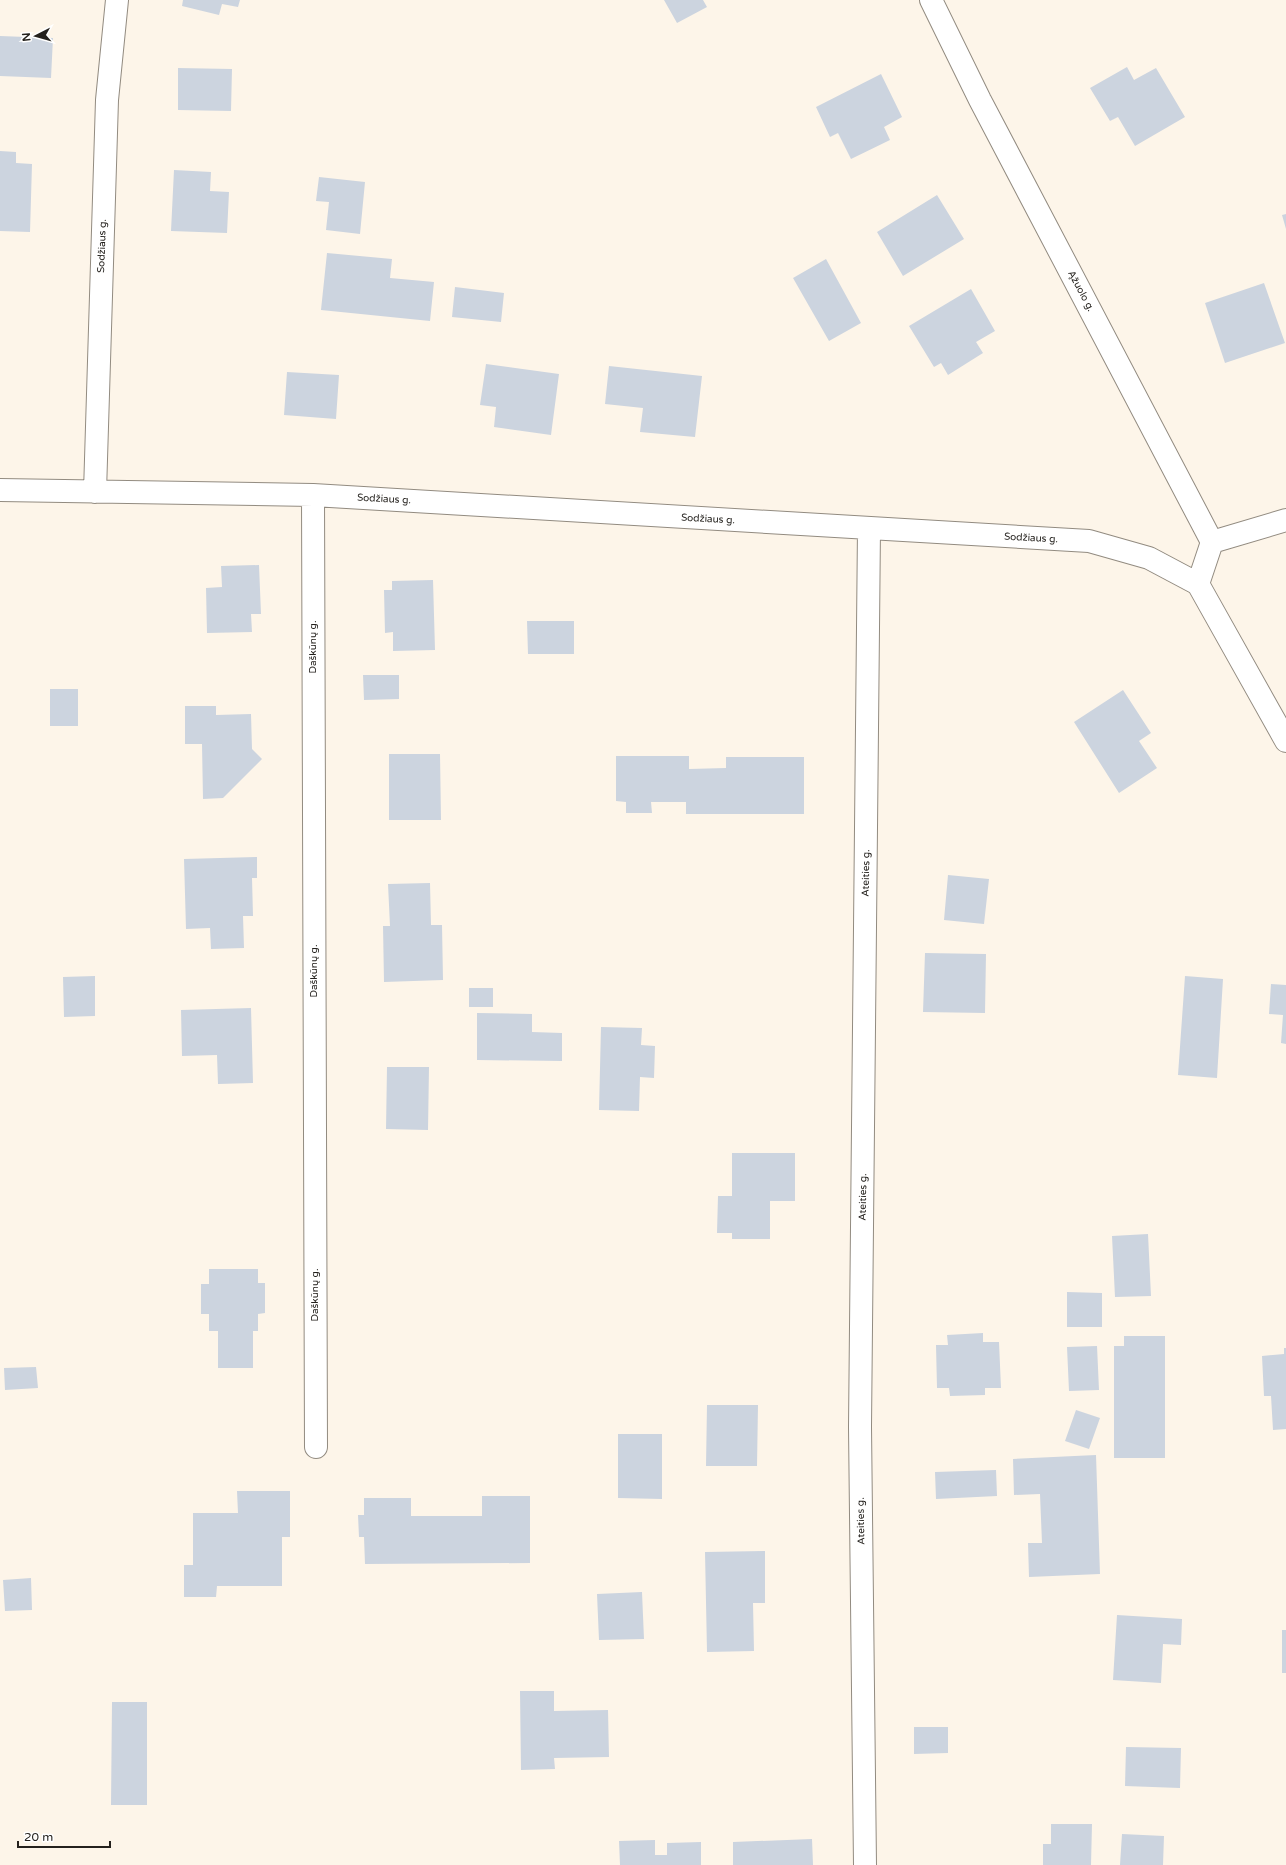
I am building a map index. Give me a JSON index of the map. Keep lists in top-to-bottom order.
{
  "streets": {
    "street": [
      "Sodžiaus g.",
      "Ąžuolo g.",
      "Daškūnų g.",
      "Ateities g."
    ]
  },
  "crossings": [
    ["Sodžiaus g.", "Daškūnų g."],
    ["Sodžiaus g.", "Ateities g."]
  ],
  "scale_bar": "20 m",
  "north": "left"
}
